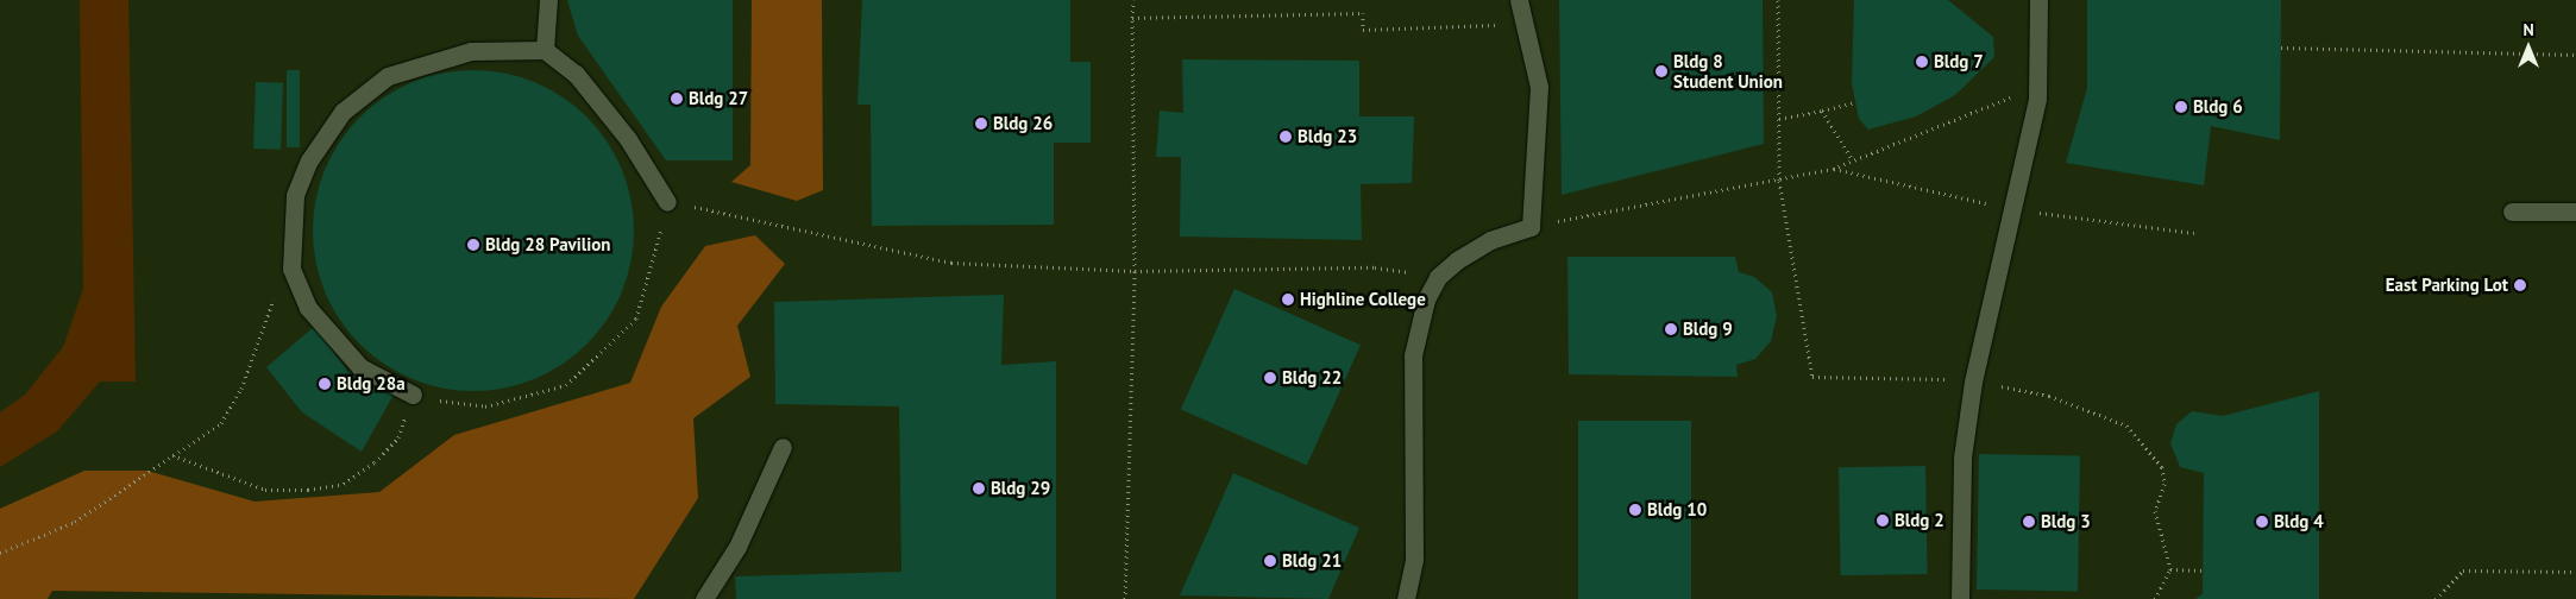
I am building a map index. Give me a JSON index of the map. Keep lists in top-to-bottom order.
{
  "places": [
    "Bldg 7",
    "Bldg 8 Student Union",
    "Bldg 27",
    "Bldg 6",
    "Bldg 26",
    "Bldg 23",
    "Bldg 28 Pavilion",
    "East Parking Lot",
    "Highline College",
    "Bldg 9",
    "Bldg 22",
    "Bldg 28a",
    "Bldg 29",
    "Bldg 10",
    "Bldg 2",
    "Bldg 3",
    "Bldg 4",
    "Bldg 21"
  ],
  "north": "top"
}
